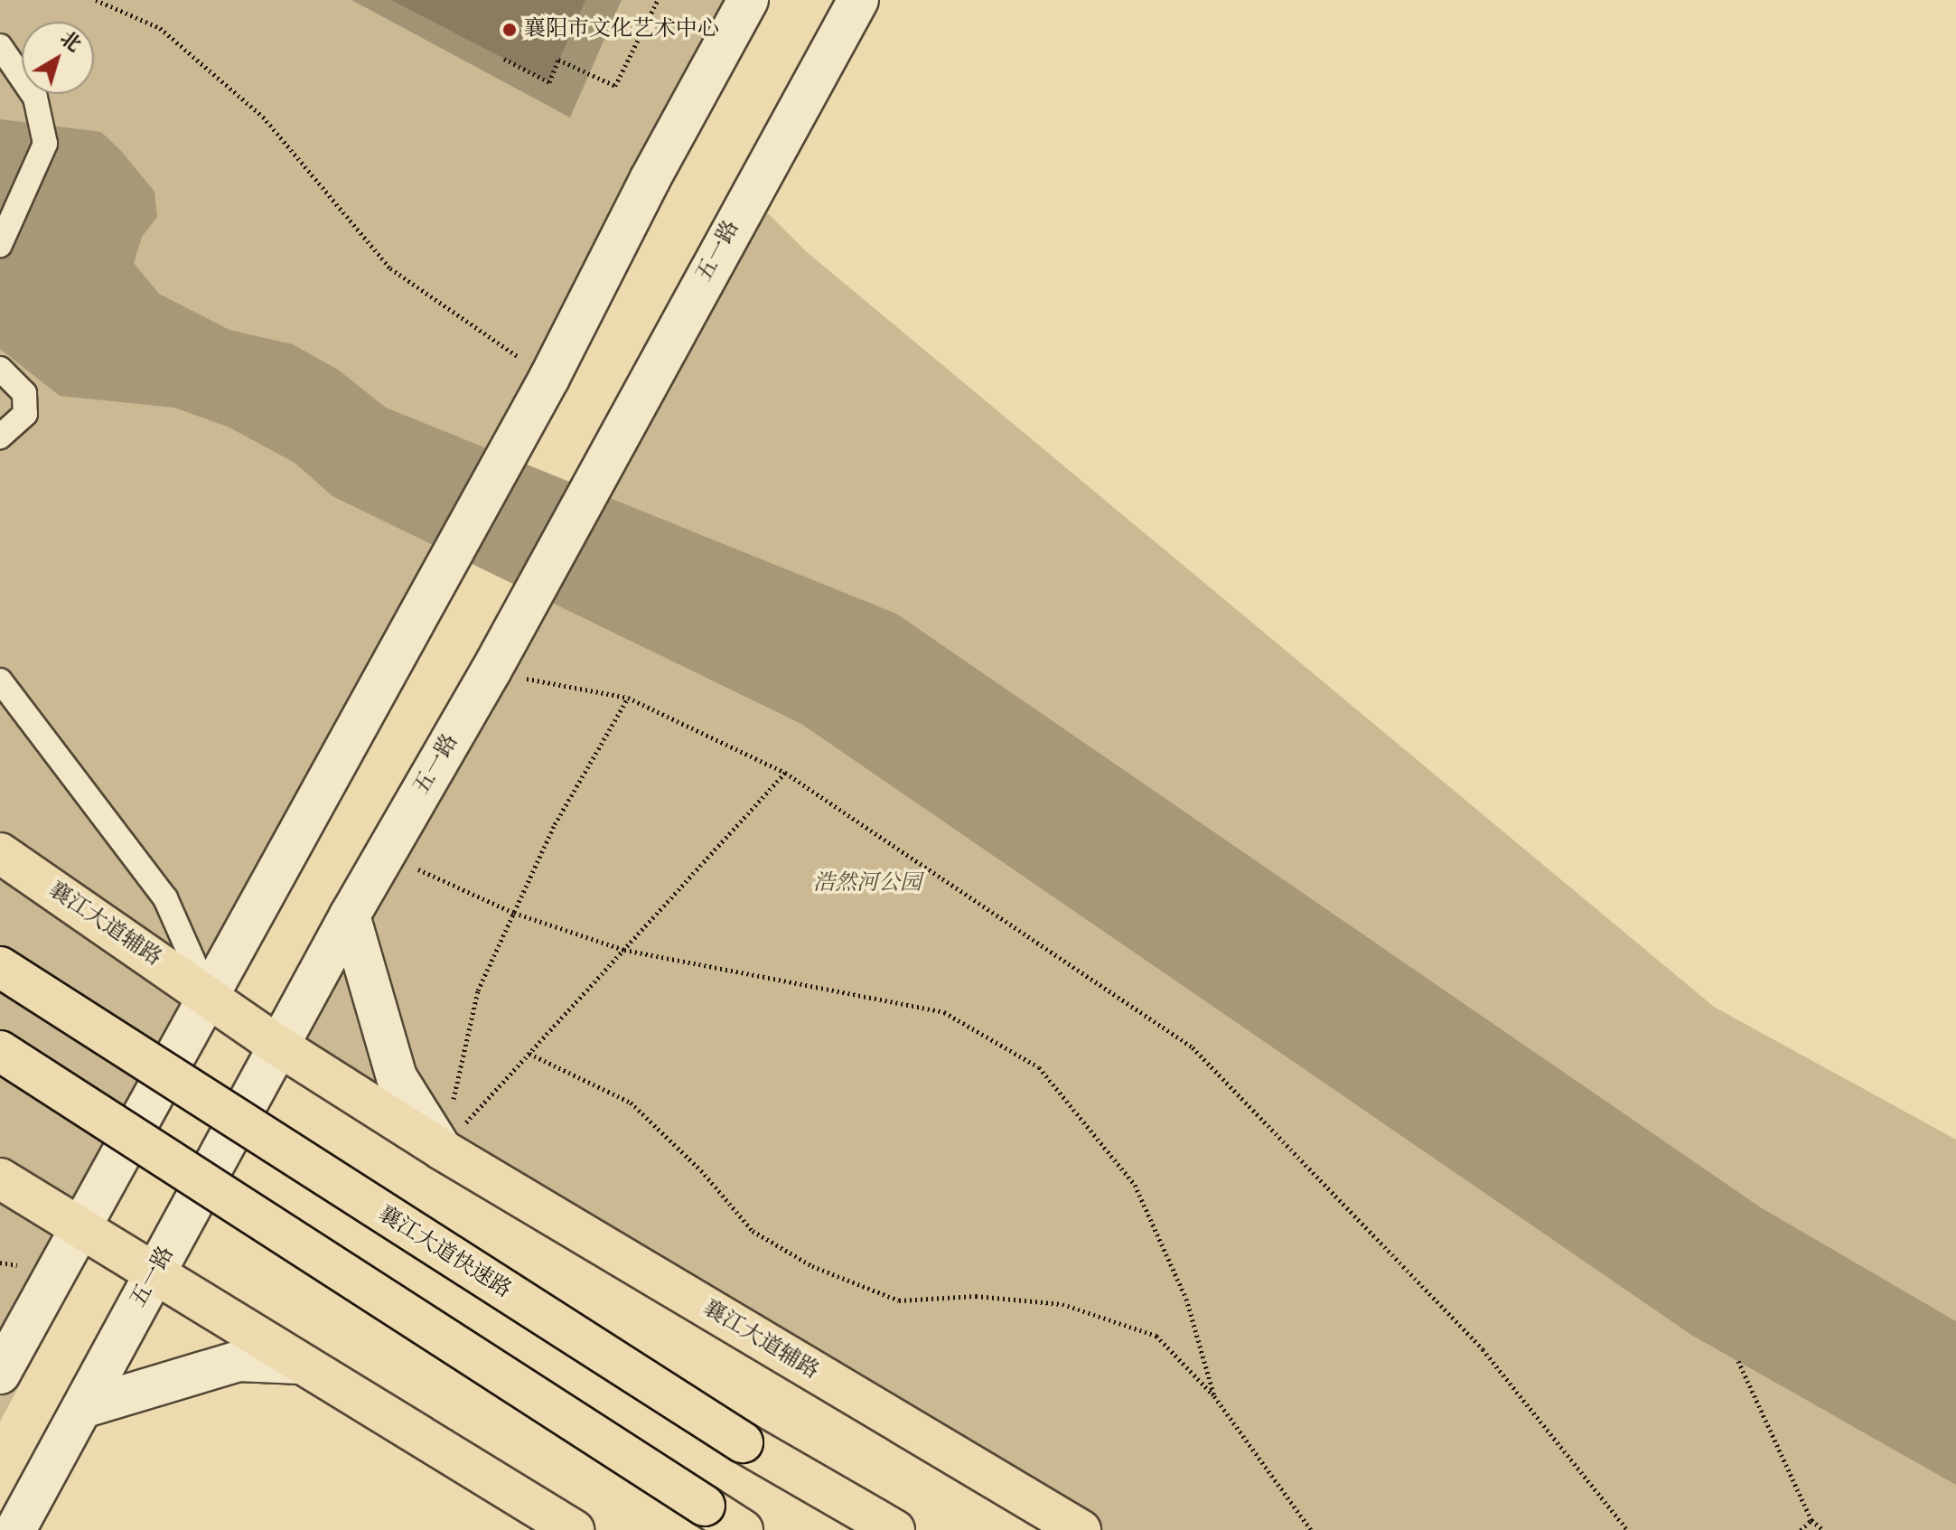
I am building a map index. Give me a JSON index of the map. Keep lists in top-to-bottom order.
{
  "streets": {
    "main road": ["五一路", "襄江大道辅路", "襄江大道快速路"]
  },
  "crossings": [
    ["五一路", "襄江大道辅路"]
  ],
  "parks": ["浩然河公园"],
  "places": ["襄阳市文化艺术中心"],
  "north": "top right"
}
